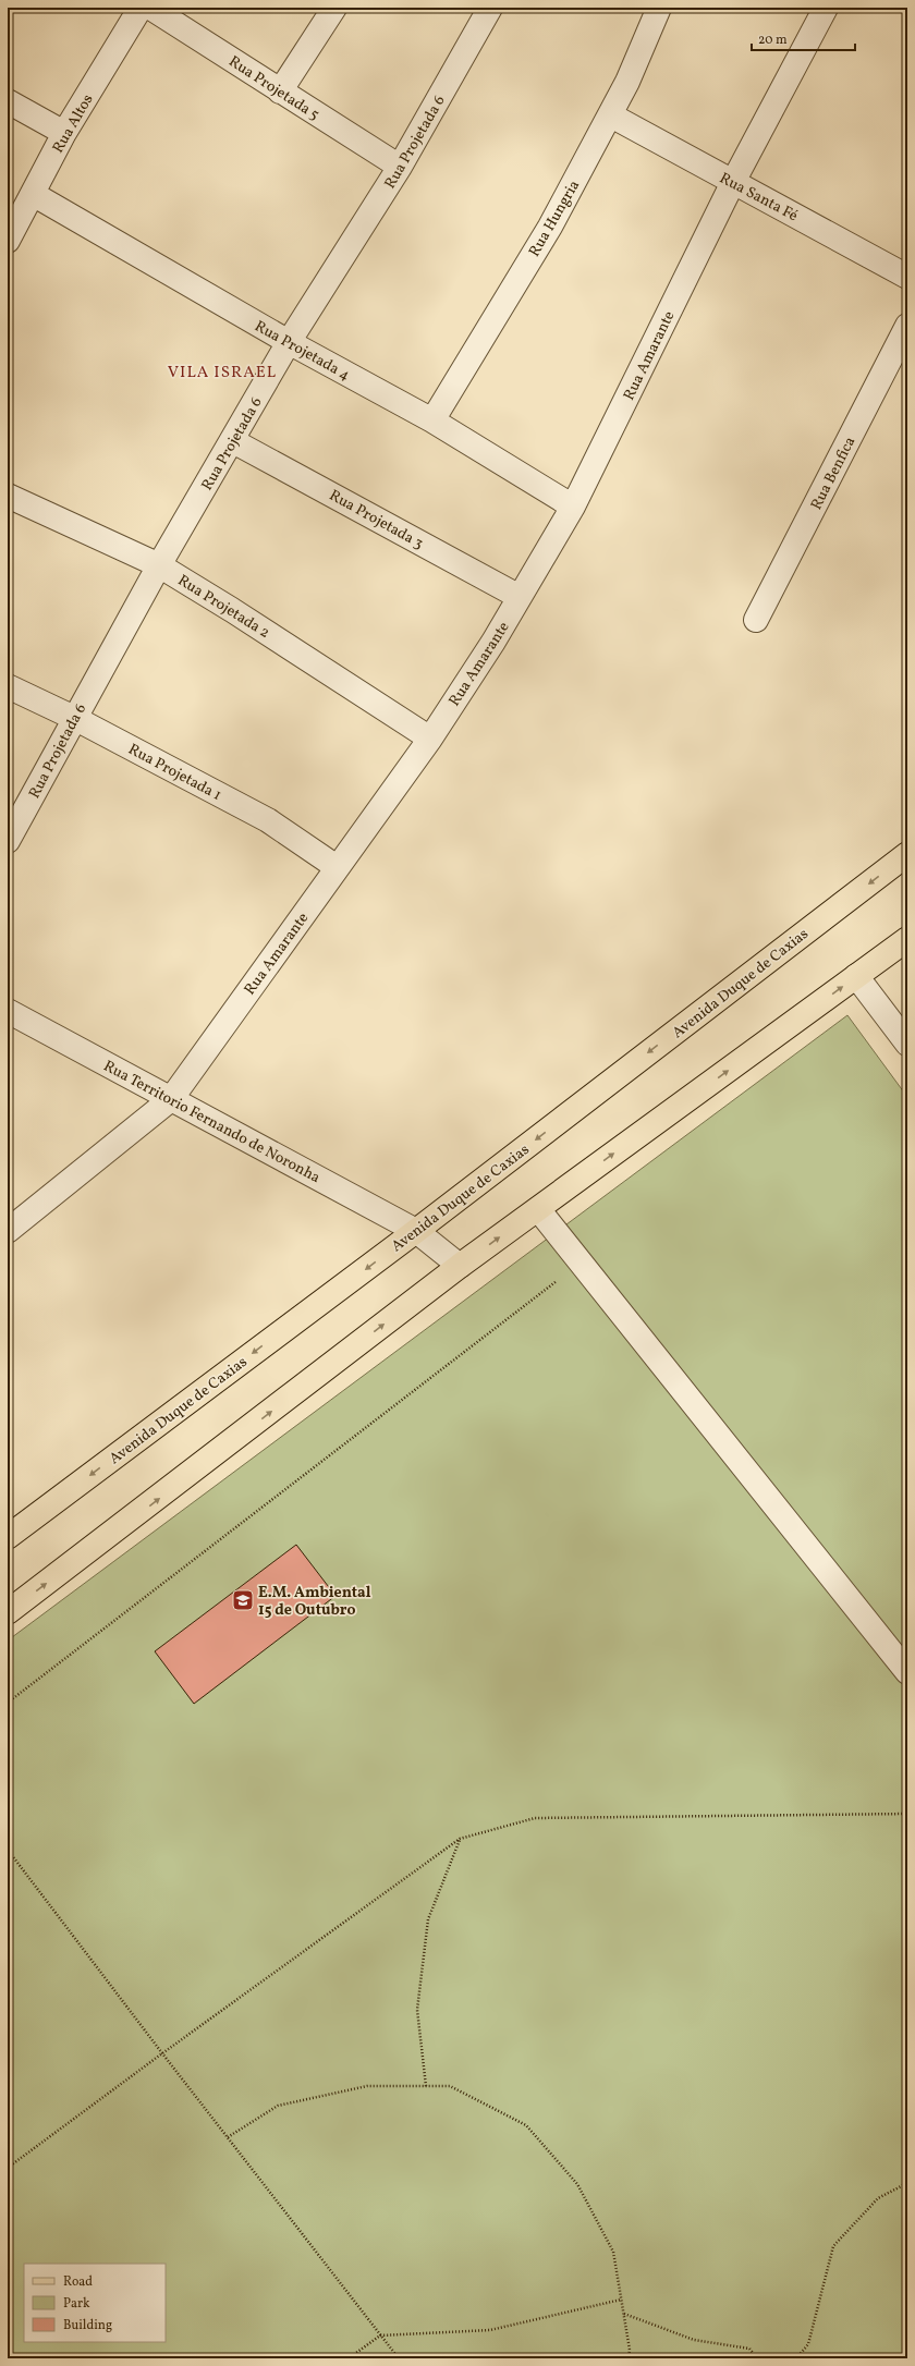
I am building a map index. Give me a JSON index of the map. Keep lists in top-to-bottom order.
{
  "streets": {
    "main road": ["Avenida Duque de Caxias"],
    "street": [
      "Rua Projetada 5",
      "Rua Altos",
      "Rua Projetada 6",
      "Rua Santa Fé",
      "Rua Hungria",
      "Rua Projetada 4",
      "Rua Amarante",
      "Rua Benfica",
      "Rua Projetada 3",
      "Rua Projetada 2",
      "Rua Projetada 1",
      "Rua Territorio Fernando de Noronha"
    ]
  },
  "crossings": [
    ["Rua Projetada 5", "Rua Projetada 6"],
    ["Rua Altos", "Rua Projetada 4"],
    ["Rua Projetada 6", "Rua Projetada 4"],
    ["Rua Projetada 6", "Rua Projetada 3"],
    ["Rua Projetada 6", "Rua Projetada 2"],
    ["Rua Projetada 6", "Rua Projetada 1"],
    ["Rua Santa Fé", "Rua Hungria"],
    ["Rua Santa Fé", "Rua Amarante"],
    ["Rua Hungria", "Rua Projetada 4"],
    ["Rua Projetada 4", "Rua Amarante"],
    ["Rua Amarante", "Rua Projetada 3"],
    ["Rua Amarante", "Rua Projetada 2"],
    ["Rua Amarante", "Rua Projetada 1"],
    ["Rua Amarante", "Rua Territorio Fernando de Noronha"],
    ["Avenida Duque de Caxias", "Rua Territorio Fernando de Noronha"]
  ],
  "districts": ["VILA ISRAEL"],
  "places": {
    "school or university": ["E.M. Ambiental 15 de Outubro"]
  },
  "legend": ["Road", "Park", "Building"],
  "scale_bar": "20 m"
}
